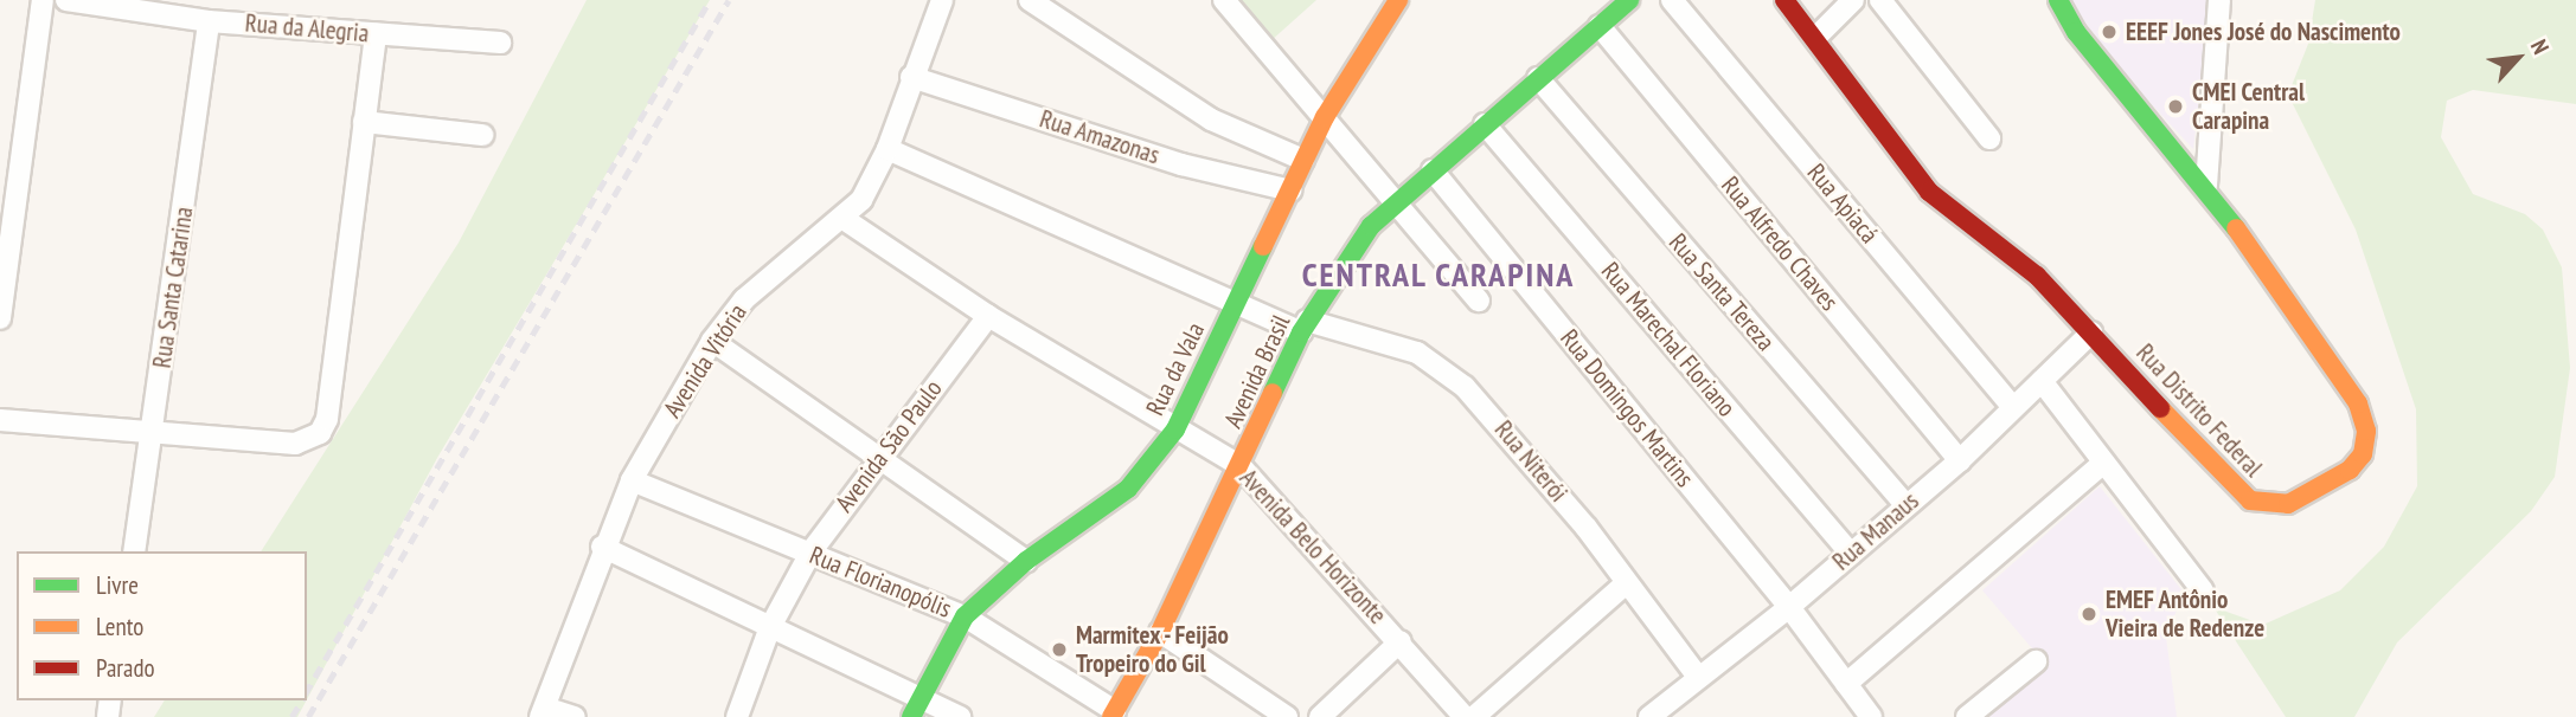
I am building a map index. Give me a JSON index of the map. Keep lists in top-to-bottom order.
{
  "streets": {
    "street": [
      "Rua da Alegria",
      "Rua Amazonas",
      "Rua Apiacá",
      "Rua Alfredo Chaves",
      "Rua Santa Catarina",
      "Rua Santa Tereza",
      "Rua Marechal Floriano",
      "Avenida Vitória",
      "Rua da Vala",
      "Avenida Brasil",
      "Rua Domingos Martins",
      "Rua Distrito Federal",
      "Avenida São Paulo",
      "Rua Niterói",
      "Rua Manaus",
      "Avenida Belo Horizonte",
      "Rua Florianopólis"
    ]
  },
  "crossings": [
    ["Rua da Alegria", "Rua Santa Catarina"],
    ["Rua Amazonas", "Avenida Vitória"],
    ["Rua Amazonas", "Rua da Vala"],
    ["Rua Apiacá", "Rua Manaus"],
    ["Rua Alfredo Chaves", "Avenida Brasil"],
    ["Rua Alfredo Chaves", "Rua Manaus"],
    ["Rua Santa Tereza", "Avenida Brasil"],
    ["Rua Santa Tereza", "Rua Manaus"],
    ["Rua Marechal Floriano", "Avenida Brasil"],
    ["Rua Marechal Floriano", "Rua Manaus"],
    ["Avenida Vitória", "Rua Niterói"],
    ["Avenida Vitória", "Avenida Belo Horizonte"],
    ["Avenida Vitória", "Rua Florianopólis"],
    ["Rua da Vala", "Rua Niterói"],
    ["Rua da Vala", "Avenida Belo Horizonte"],
    ["Rua da Vala", "Rua Florianopólis"],
    ["Avenida Brasil", "Rua Domingos Martins"],
    ["Avenida Brasil", "Rua Niterói"],
    ["Avenida Brasil", "Avenida Belo Horizonte"],
    ["Avenida Brasil", "Rua Florianopólis"],
    ["Rua Domingos Martins", "Rua Manaus"],
    ["Rua Distrito Federal", "Rua Manaus"],
    ["Avenida São Paulo", "Avenida Belo Horizonte"],
    ["Avenida São Paulo", "Rua Florianopólis"],
    ["Rua Niterói", "Rua Manaus"]
  ],
  "districts": ["CENTRAL CARAPINA"],
  "places": [
    "EEEF Jones José do Nascimento",
    "CMEI Central Carapina",
    "EMEF Antônio Vieira de Redenze",
    "Marmitex - Feijão Tropeiro do Gil"
  ],
  "legend": ["Livre", "Lento", "Parado"],
  "north": "top right"
}
